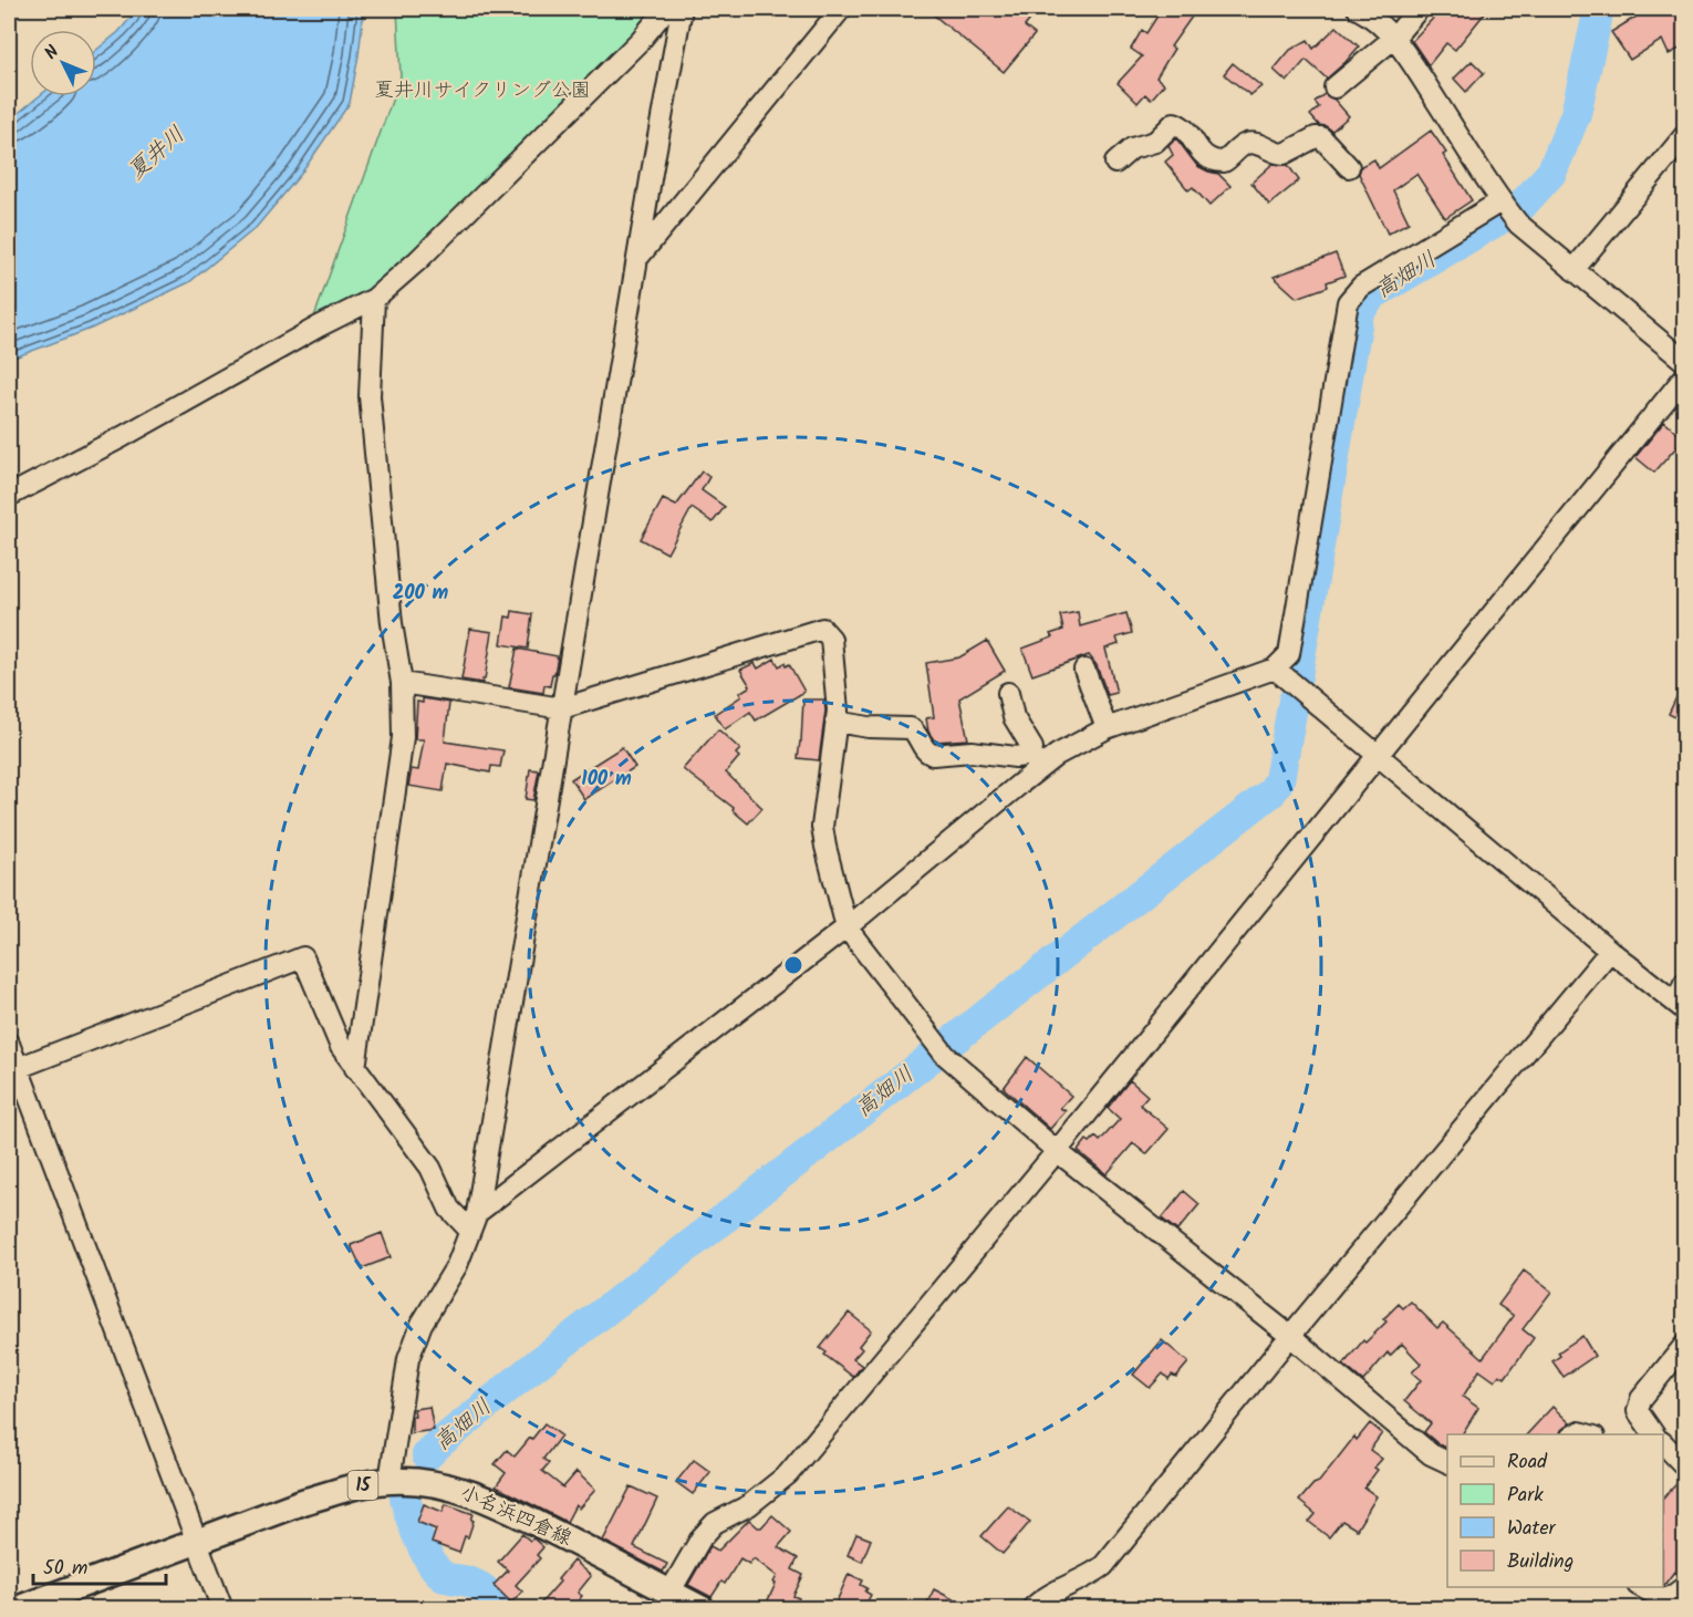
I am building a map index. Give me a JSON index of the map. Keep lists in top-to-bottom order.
{
  "streets": {
    "main road": ["15", "小名浜四倉線"]
  },
  "water": ["夏井川", "高畑川"],
  "parks": ["夏井川サイクリング公園"],
  "legend": [
    "Road",
    "Park",
    "Water",
    "Building"
  ],
  "scale_bar": "50 m",
  "north": "top left",
  "rings": ["200 m", "100 m"]
}
